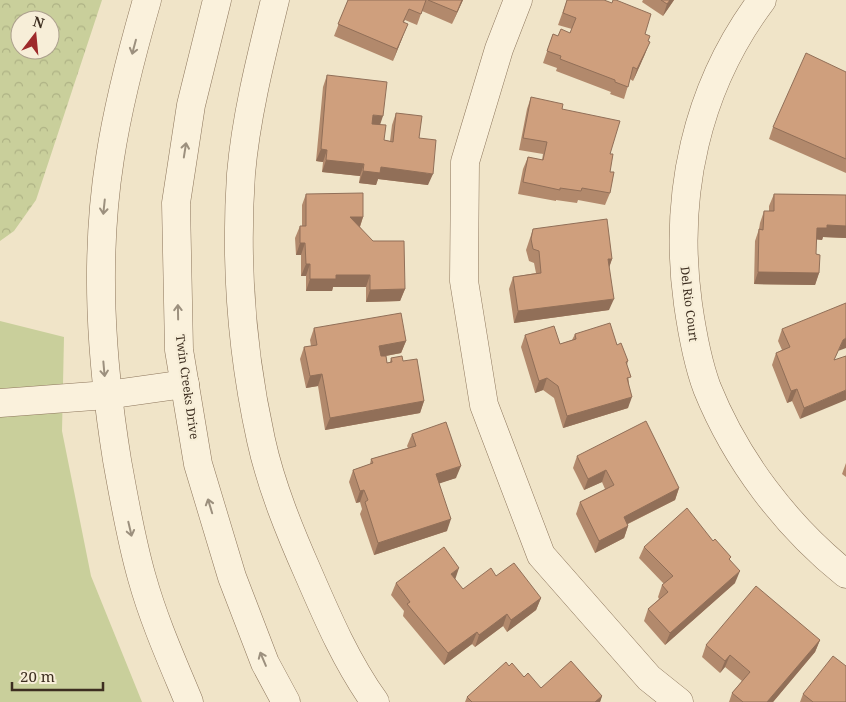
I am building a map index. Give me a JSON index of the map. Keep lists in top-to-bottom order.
{
  "streets": {
    "street": ["Del Rio Court", "Twin Creeks Drive"]
  },
  "scale_bar": "20 m",
  "north": "top"
}
